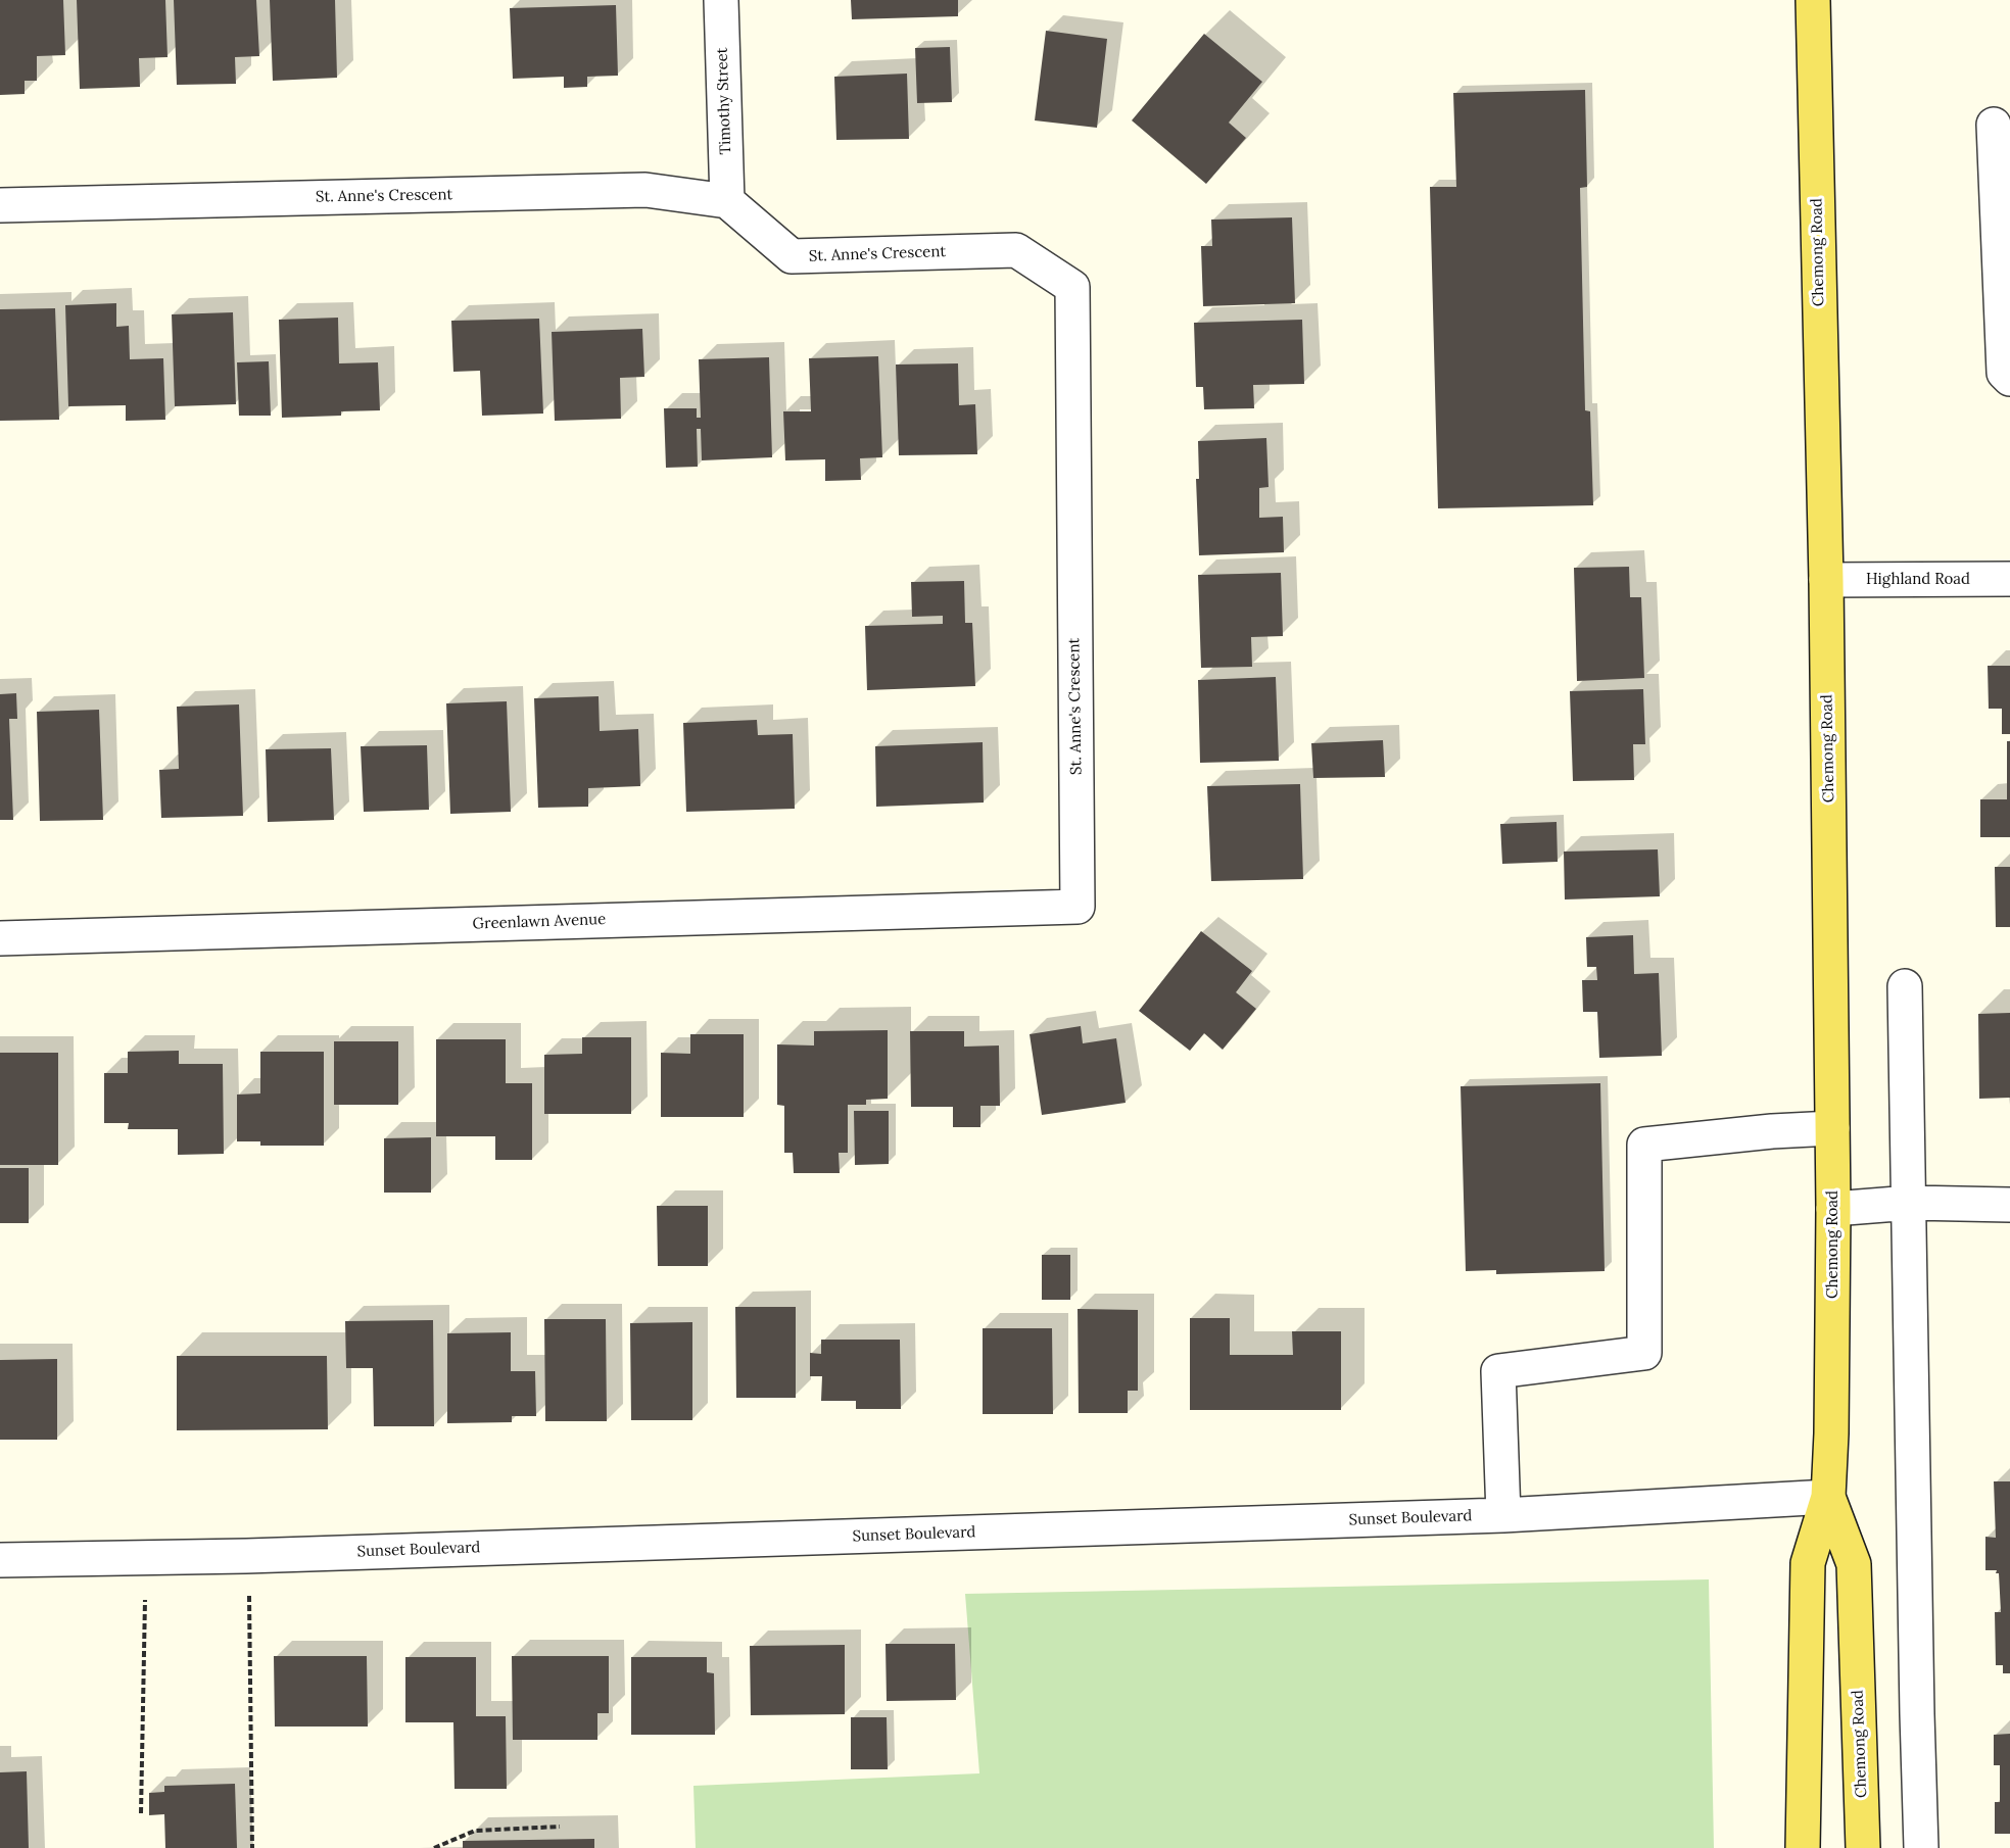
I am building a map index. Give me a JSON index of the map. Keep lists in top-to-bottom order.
{
  "streets": {
    "main road": ["Chemong Road"],
    "street": [
      "Timothy Street",
      "St. Anne's Crescent",
      "Highland Road",
      "Greenlawn Avenue",
      "Sunset Boulevard"
    ]
  },
  "crossings": [
    ["Timothy Street", "St. Anne's Crescent"],
    ["St. Anne's Crescent", "Greenlawn Avenue"],
    ["Chemong Road", "Highland Road"],
    ["Chemong Road", "Sunset Boulevard"]
  ]
}
